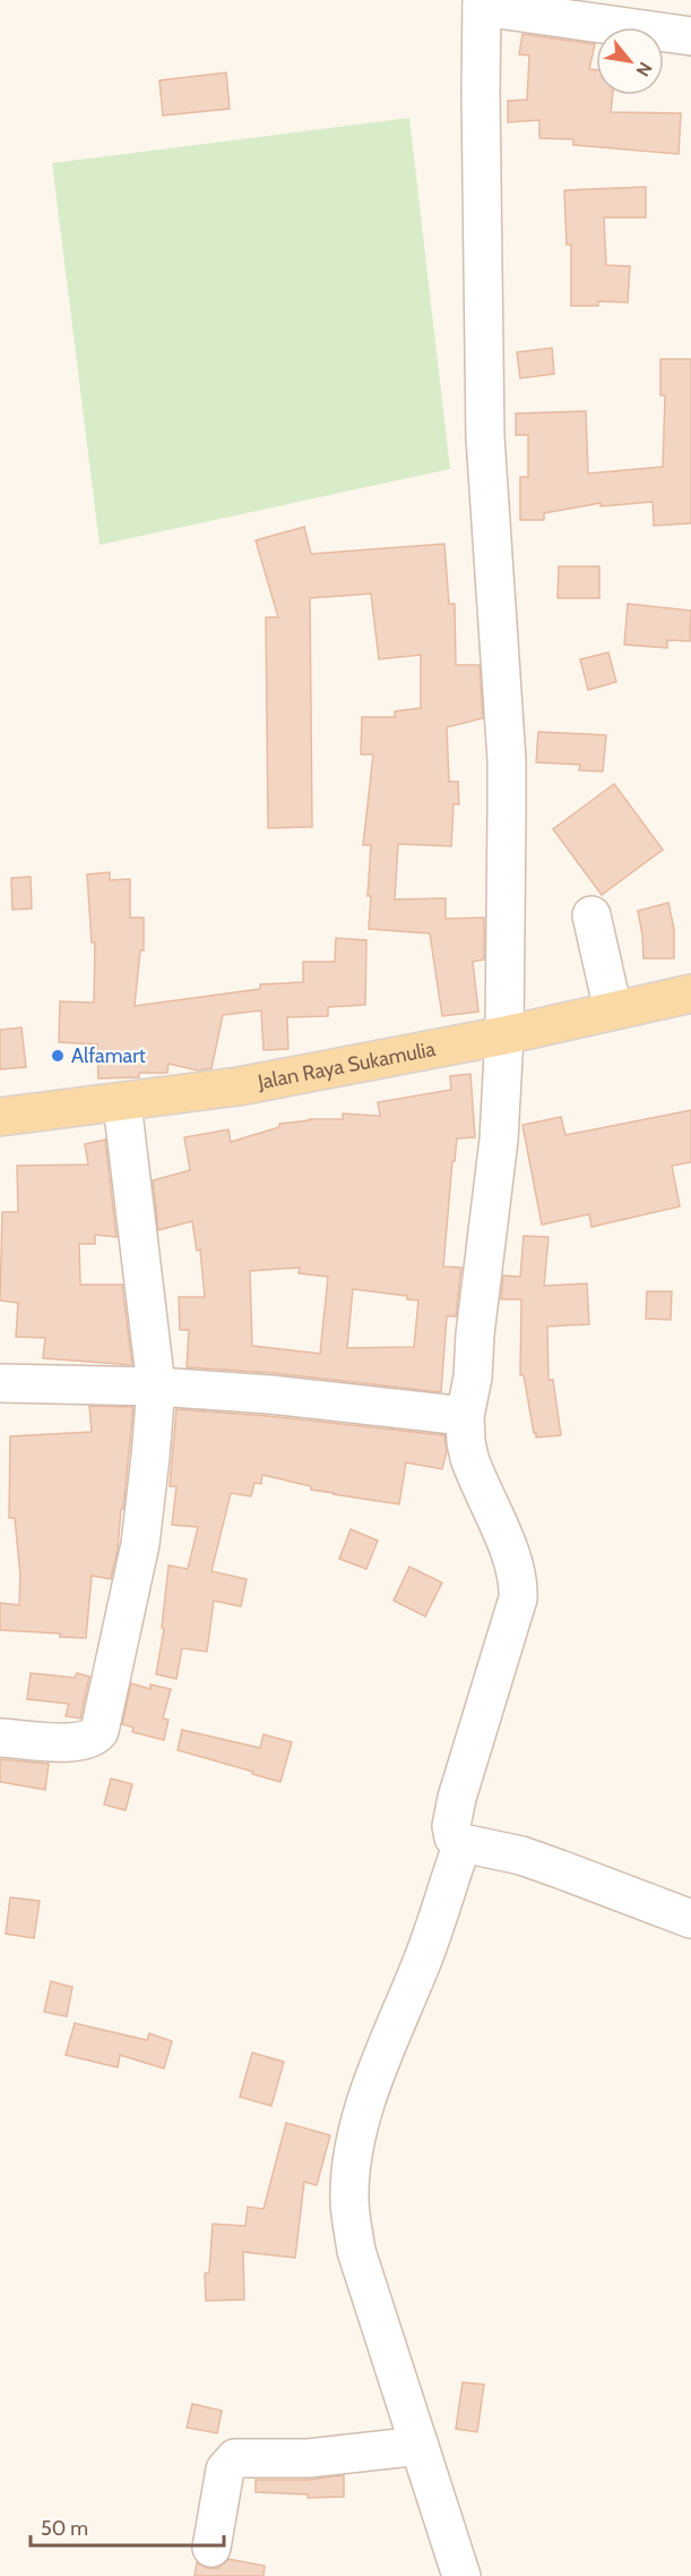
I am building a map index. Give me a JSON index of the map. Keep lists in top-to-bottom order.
{
  "streets": {
    "main road": ["Jalan Raya Sukamulia"]
  },
  "places": ["Alfamart"],
  "scale_bar": "50 m",
  "north": "bottom right"
}
